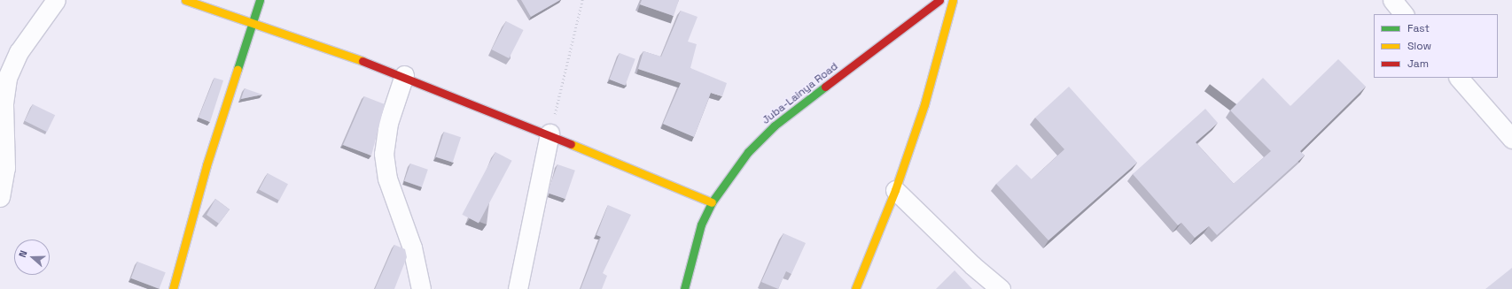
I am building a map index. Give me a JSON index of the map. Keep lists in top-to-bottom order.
{
  "streets": {
    "street": ["Juba-Lainya Road"]
  },
  "legend": ["Fast", "Slow", "Jam"],
  "north": "left"
}
